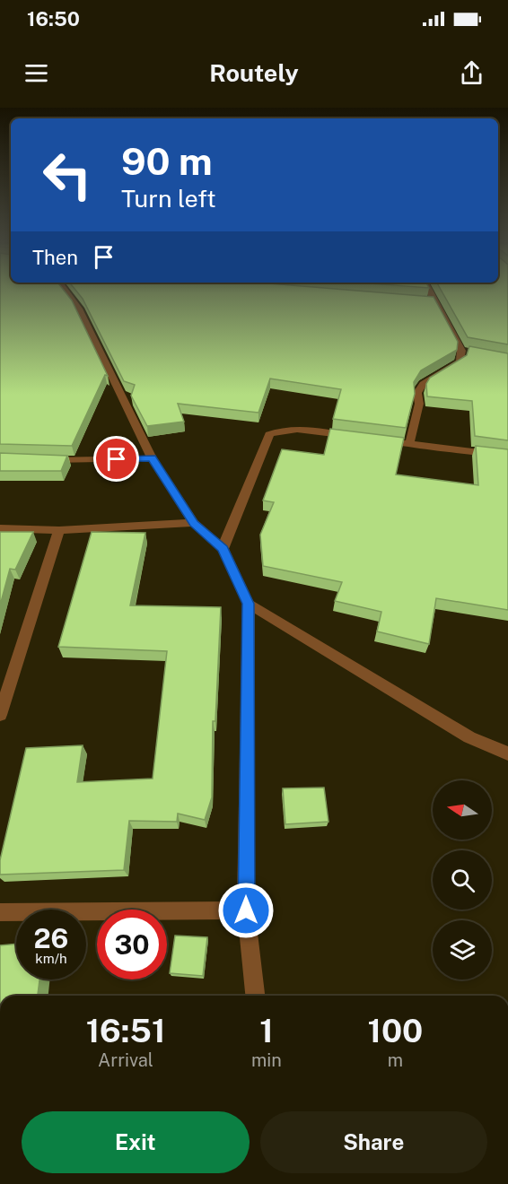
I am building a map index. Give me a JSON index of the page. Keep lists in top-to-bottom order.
{
  "north": "left",
  "page": {
    "status": "16:50",
    "header": "Routely",
    "turn": ["90 m", "Turn left"],
    "then": "Then",
    "speed": "26 km/h",
    "limit": "30",
    "eta": [
      "16:51",
      "Arrival",
      "1",
      "min",
      "100",
      "m"
    ],
    "buttons": ["Exit", "Share"]
  }
}
